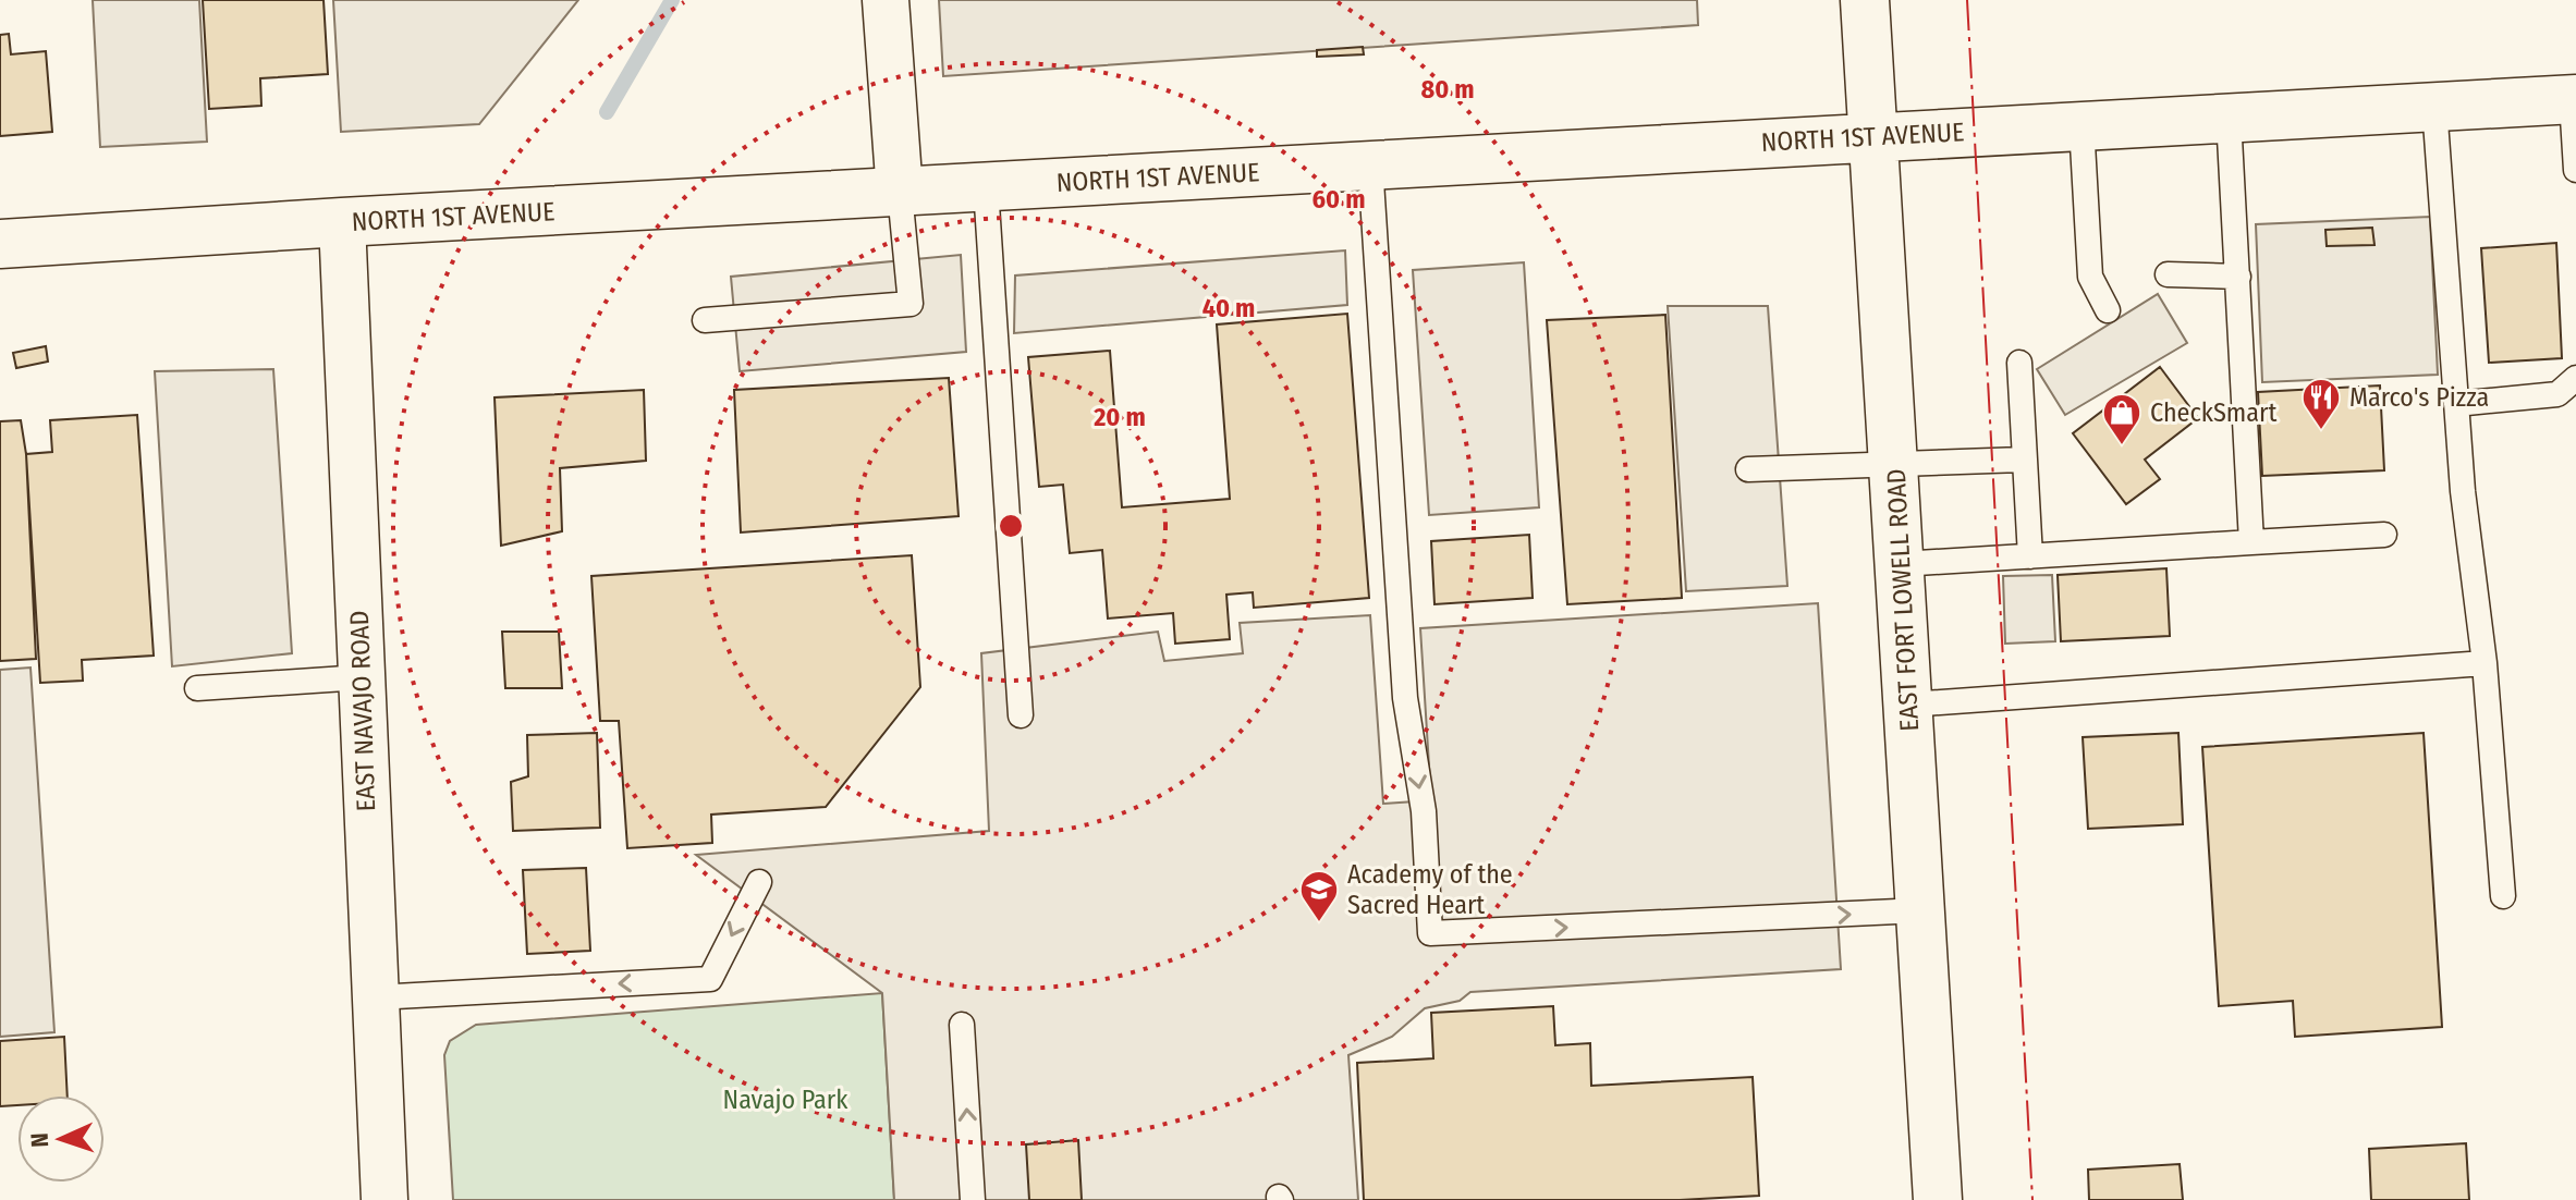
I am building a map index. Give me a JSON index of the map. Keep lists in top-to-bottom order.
{
  "streets": {
    "main road": ["NORTH 1ST AVENUE", "EAST FORT LOWELL ROAD"],
    "street": ["EAST NAVAJO ROAD"]
  },
  "crossings": [
    ["NORTH 1ST AVENUE", "EAST FORT LOWELL ROAD"],
    ["NORTH 1ST AVENUE", "EAST NAVAJO ROAD"]
  ],
  "parks": ["Navajo Park"],
  "places": {
    "restaurant": ["Marco's Pizza"],
    "shop": ["CheckSmart"],
    "school or university": ["Academy of the Sacred Heart"]
  },
  "north": "left",
  "rings": [
    "80 m",
    "60 m",
    "40 m",
    "20 m"
  ]
}
